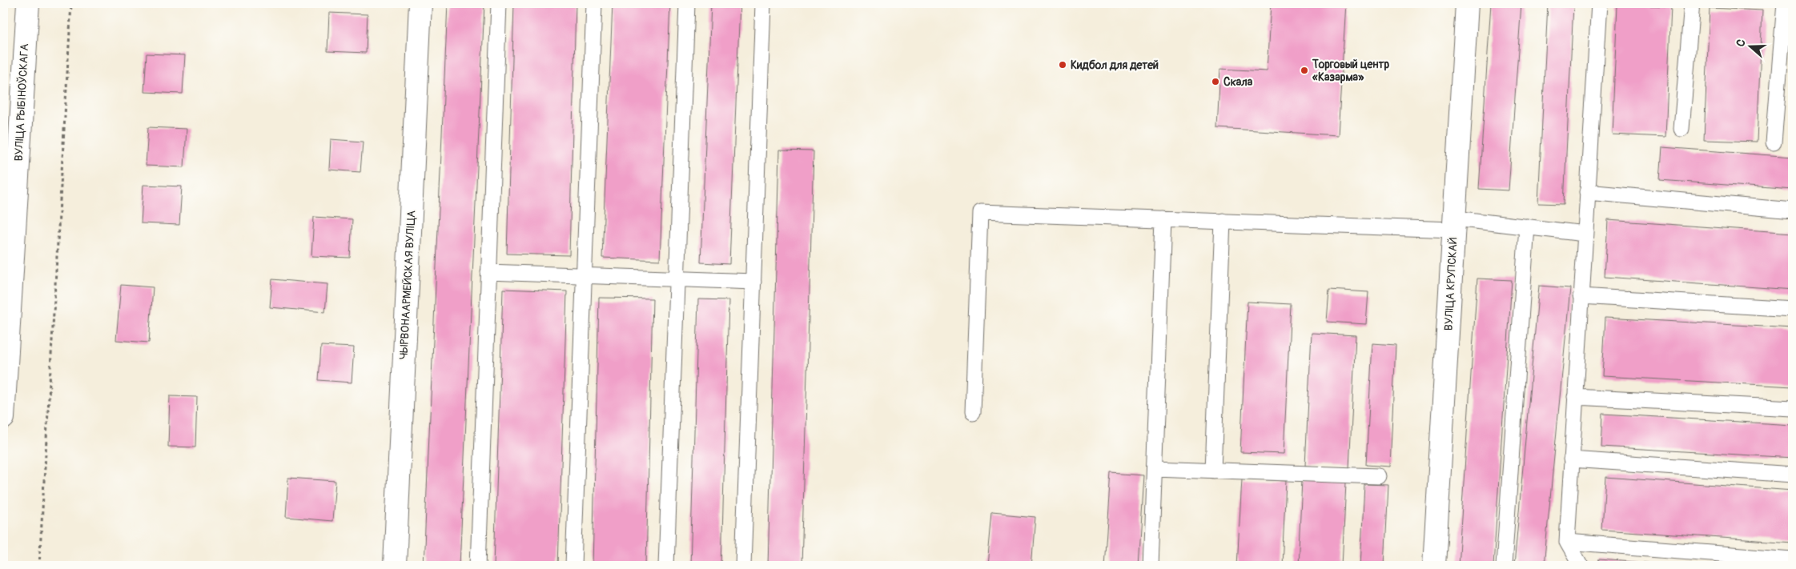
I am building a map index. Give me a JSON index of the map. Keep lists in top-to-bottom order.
{
  "streets": {
    "street": ["ВУЛІЦА РЫБІНОЎСКАГА", "ВУЛІЦА КРУПСКАЙ", "ЧЫРВОНААРМЕЙСКАЯ ВУЛІЦА"]
  },
  "places": ["Кидбол для детей", "Торговый центр «Казарма»", "Скала"],
  "north": "left"
}
